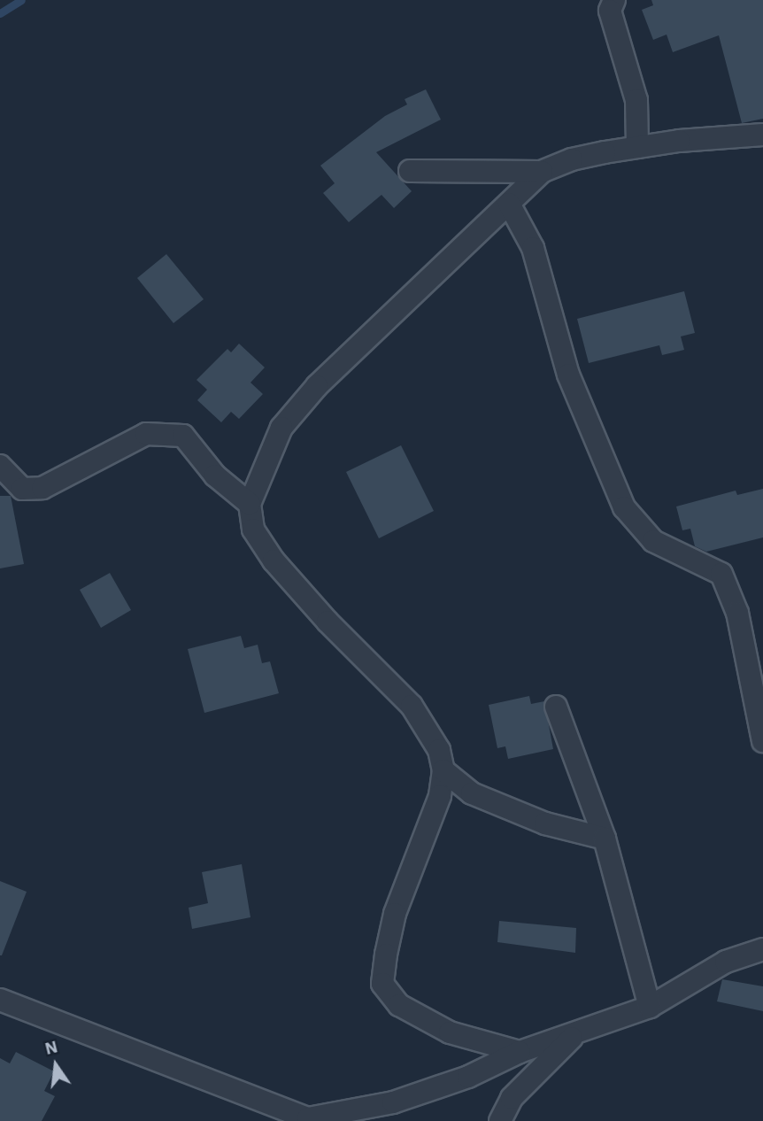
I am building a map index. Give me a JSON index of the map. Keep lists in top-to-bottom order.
{
  "north": "top"
}
